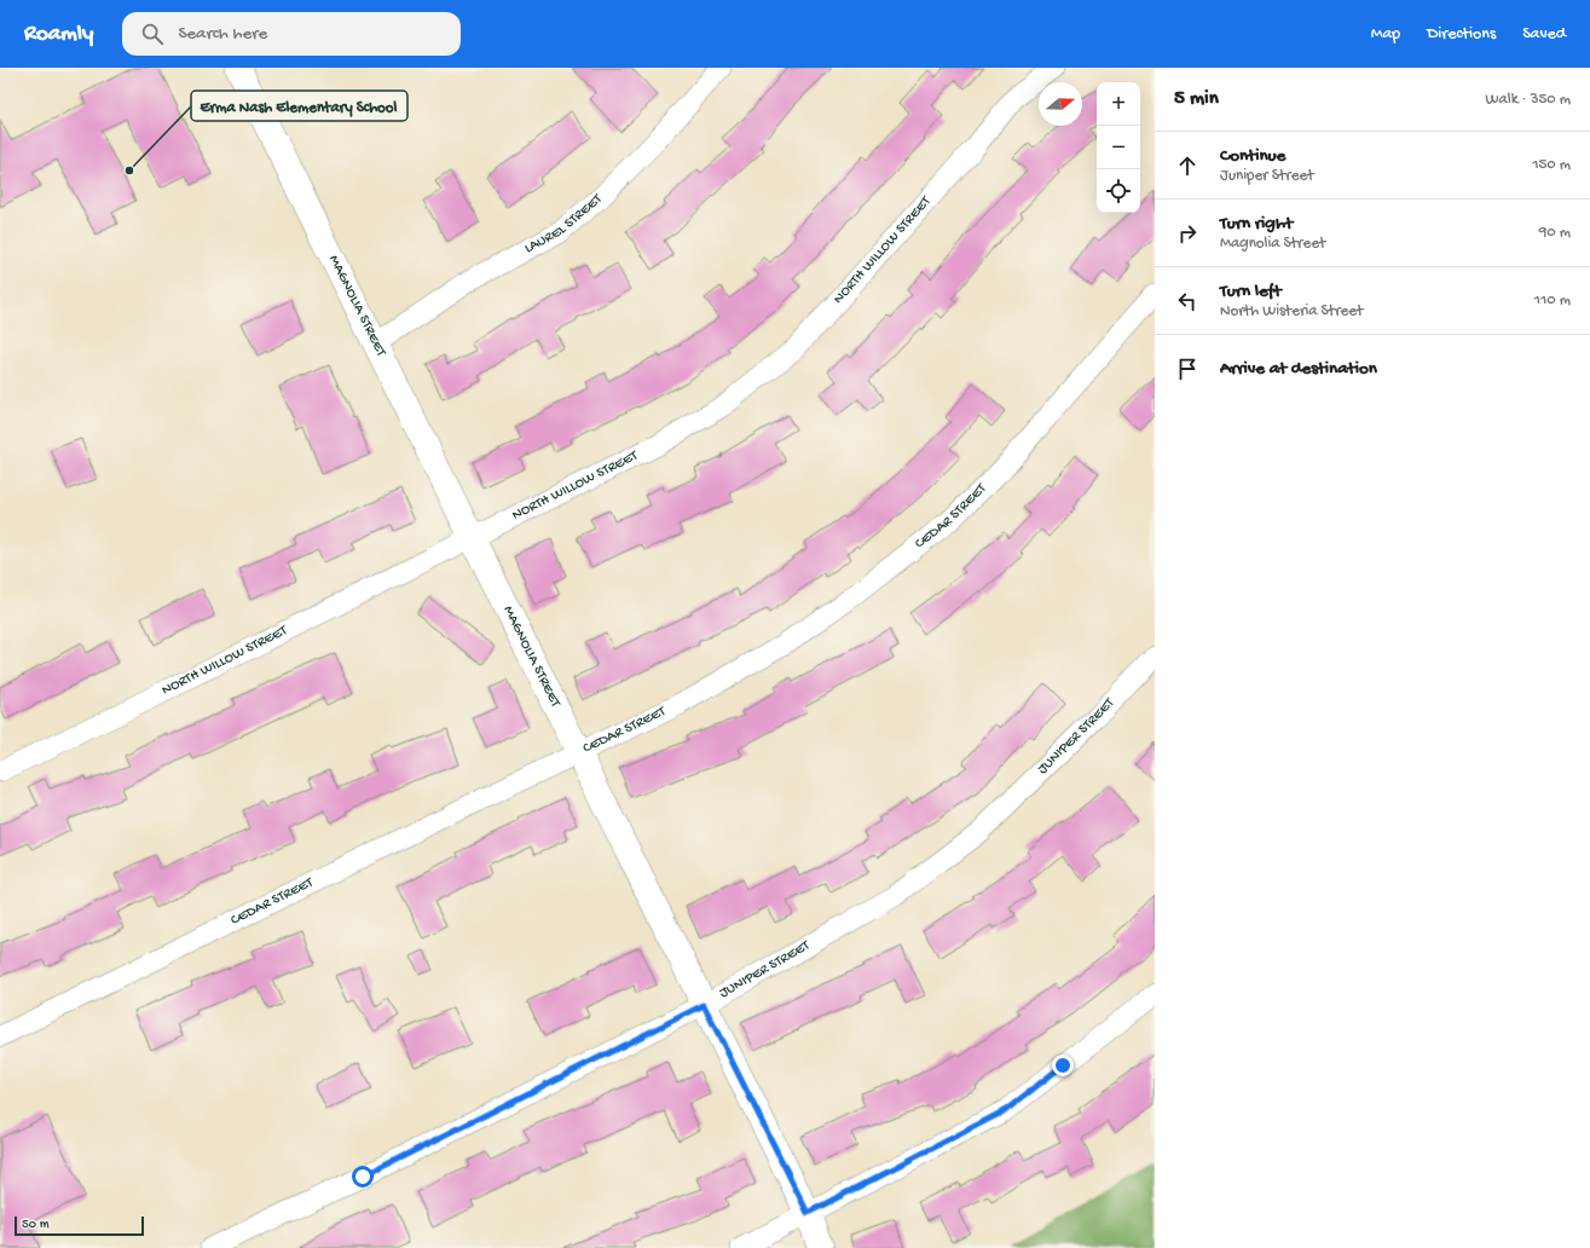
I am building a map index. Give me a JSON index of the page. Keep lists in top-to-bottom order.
{
  "streets": {
    "street": [
      "LAUREL STREET",
      "NORTH WILLOW STREET",
      "MAGNOLIA STREET",
      "CEDAR STREET",
      "JUNIPER STREET"
    ]
  },
  "crossings": [
    ["LAUREL STREET", "MAGNOLIA STREET"],
    ["NORTH WILLOW STREET", "MAGNOLIA STREET"],
    ["MAGNOLIA STREET", "CEDAR STREET"],
    ["MAGNOLIA STREET", "JUNIPER STREET"]
  ],
  "places": ["Erma Nash Elementary School"],
  "scale_bar": "50 m",
  "north": "right",
  "page": {
    "header": "Roamly",
    "search": "Search here",
    "nav": ["Map", "Directions", "Saved"],
    "heading": ["5 min", "Walk · 350 m"],
    "map_buttons": ["+", "−"],
    "list": [
      ["Continue", "Juniper Street", "150 m"],
      ["Turn right", "Magnolia Street", "90 m"],
      ["Turn left", "North Wisteria Street", "110 m"],
      "Arrive at destination"
    ],
    "scale": "50 m"
  }
}
